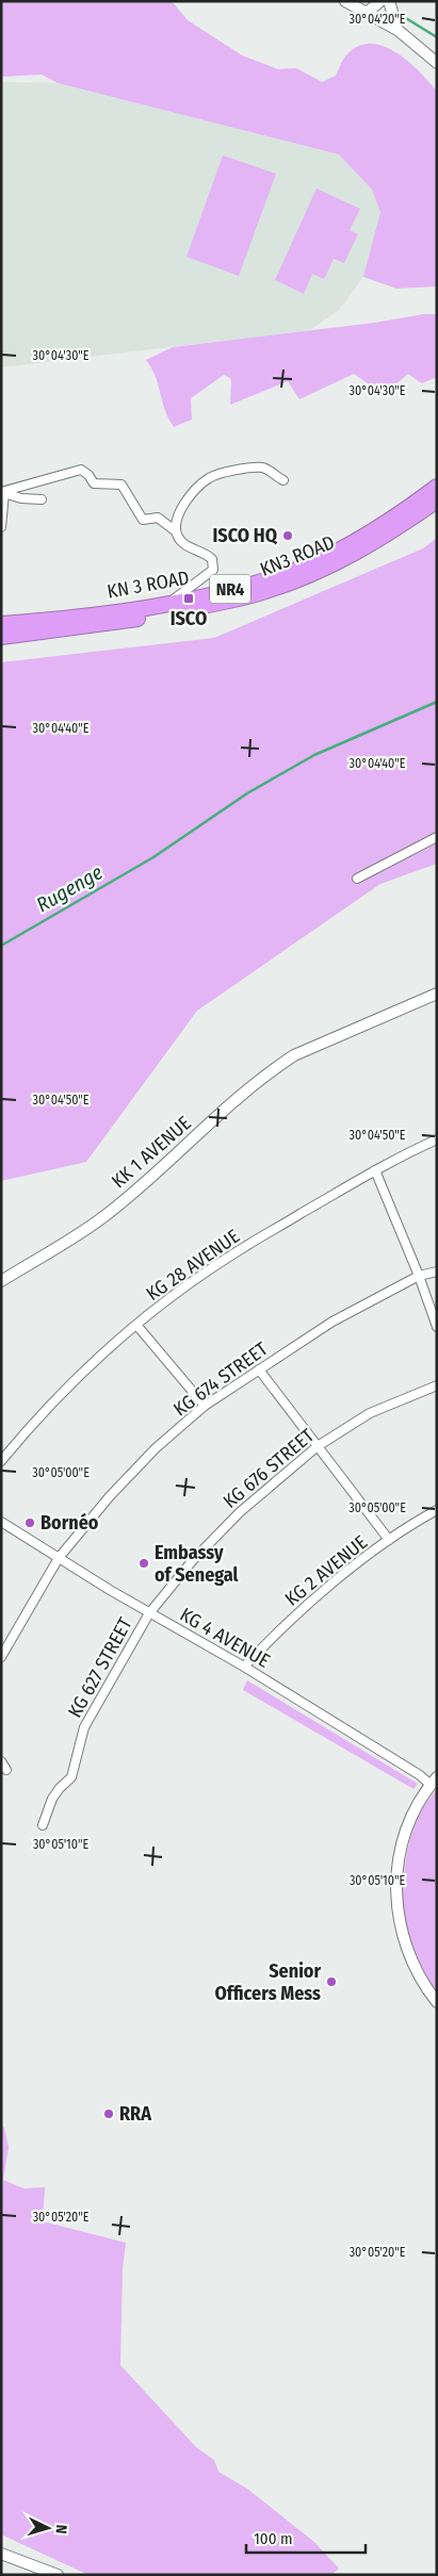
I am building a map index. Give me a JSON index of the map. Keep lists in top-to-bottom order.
{
  "streets": {
    "highway": ["KN3 ROAD", "KN 3 ROAD", "NR4"],
    "main road": ["KK 1 AVENUE"],
    "street": [
      "KG 28 AVENUE",
      "KG 674 STREET",
      "KG 676 STREET",
      "KG 2 AVENUE",
      "KG 4 AVENUE",
      "KG 627 STREET"
    ]
  },
  "crossings": [
    ["KG 674 STREET", "KG 4 AVENUE"],
    ["KG 676 STREET", "KG 4 AVENUE"],
    ["KG 676 STREET", "KG 627 STREET"],
    ["KG 2 AVENUE", "KG 4 AVENUE"],
    ["KG 4 AVENUE", "KG 627 STREET"]
  ],
  "water": ["Rugenge"],
  "places": {
    "other": [
      "ISCO HQ",
      "Bornéo",
      "Embassy of Senegal",
      "Senior Officers Mess",
      "RRA"
    ],
    "transit": ["ISCO"]
  },
  "scale_bar": "100 m",
  "north": "right",
  "coordinates": [
    "30°04'20\"E",
    "30°04'30\"E",
    "30°04'40\"E",
    "30°04'50\"E",
    "30°05'00\"E",
    "30°05'10\"E",
    "30°05'20\"E"
  ]
}
